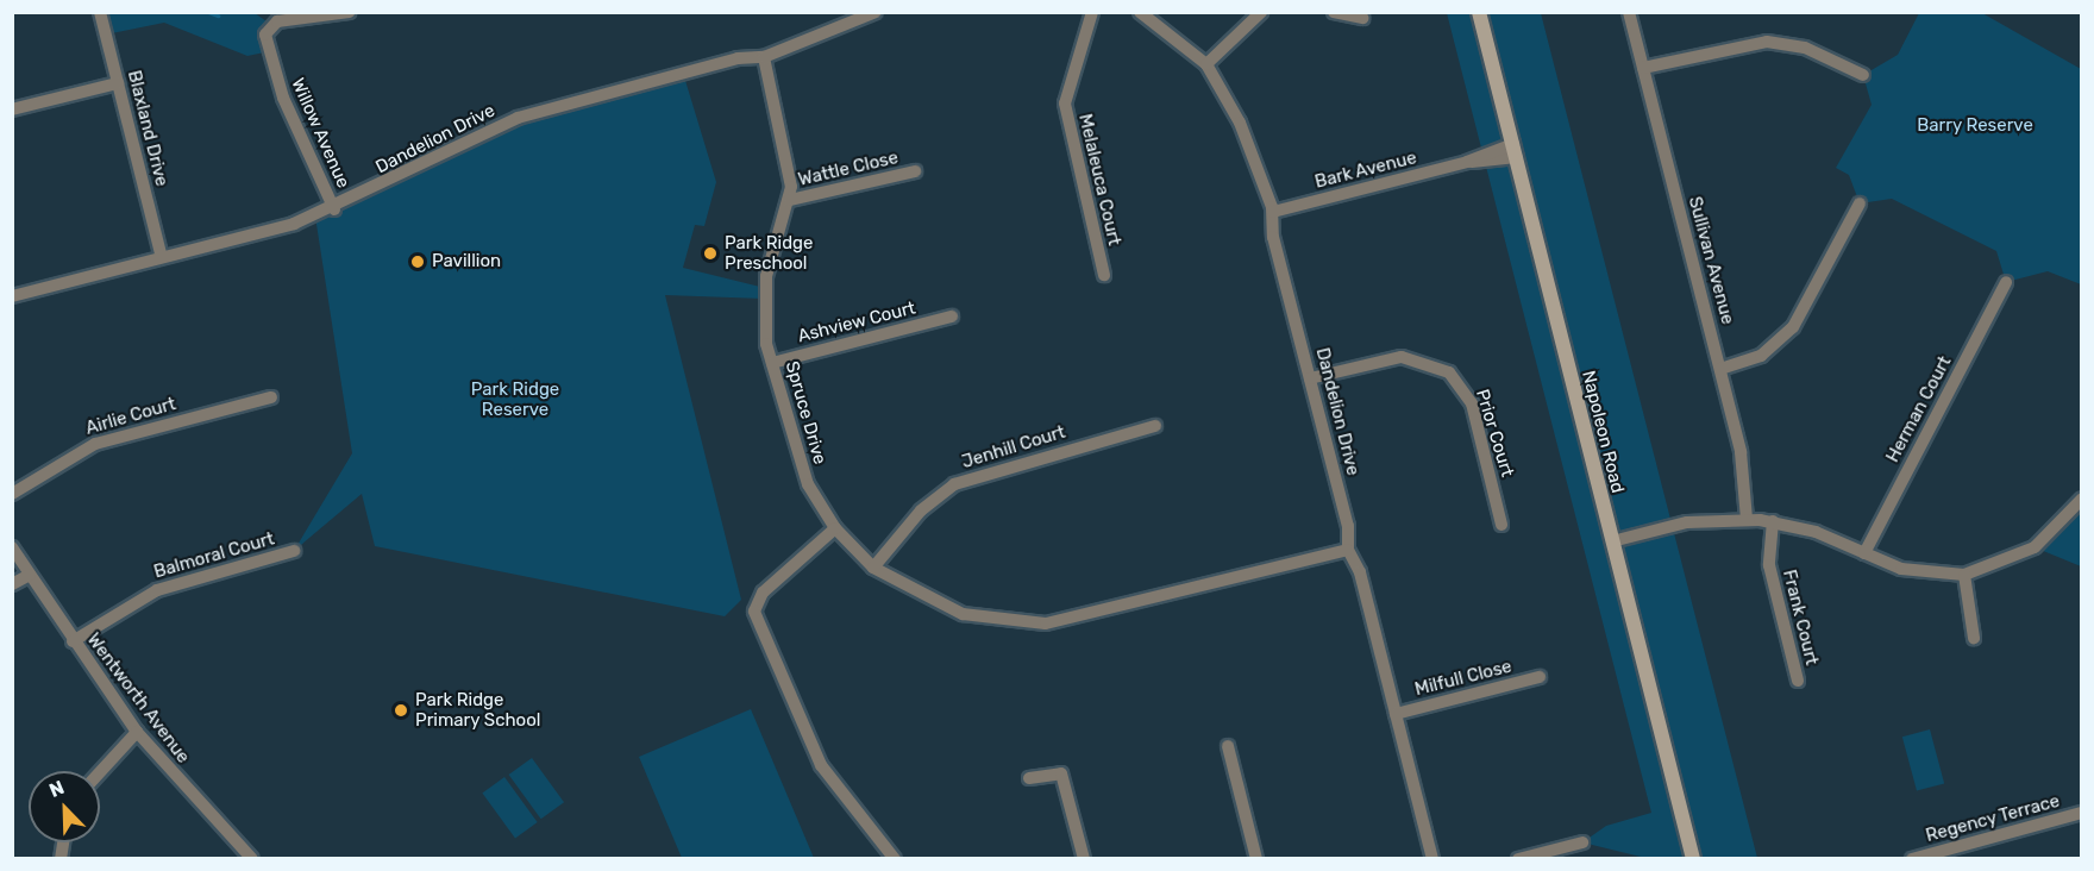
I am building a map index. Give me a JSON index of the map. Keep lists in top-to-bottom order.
{
  "streets": {
    "main road": ["Napoleon Road"],
    "street": [
      "Blaxland Drive",
      "Willow Avenue",
      "Dandelion Drive",
      "Wattle Close",
      "Bark Avenue",
      "Melaleuca Court",
      "Sullivan Avenue",
      "Ashview Court",
      "Herman Court",
      "Spruce Drive",
      "Airlie Court",
      "Prior Court",
      "Jenhill Court",
      "Balmoral Court",
      "Frank Court",
      "Milfull Close",
      "Wentworth Avenue",
      "Regency Terrace"
    ]
  },
  "crossings": [
    ["Blaxland Drive", "Dandelion Drive"],
    ["Willow Avenue", "Dandelion Drive"],
    ["Dandelion Drive", "Bark Avenue"],
    ["Dandelion Drive", "Spruce Drive"],
    ["Dandelion Drive", "Prior Court"],
    ["Dandelion Drive", "Milfull Close"],
    ["Wattle Close", "Spruce Drive"],
    ["Bark Avenue", "Napoleon Road"],
    ["Ashview Court", "Spruce Drive"],
    ["Spruce Drive", "Jenhill Court"],
    ["Balmoral Court", "Wentworth Avenue"]
  ],
  "parks": ["Barry Reserve", "Park Ridge Reserve"],
  "places": ["Park Ridge Preschool", "Pavillion", "Park Ridge Primary School"],
  "north": "top left"
}
